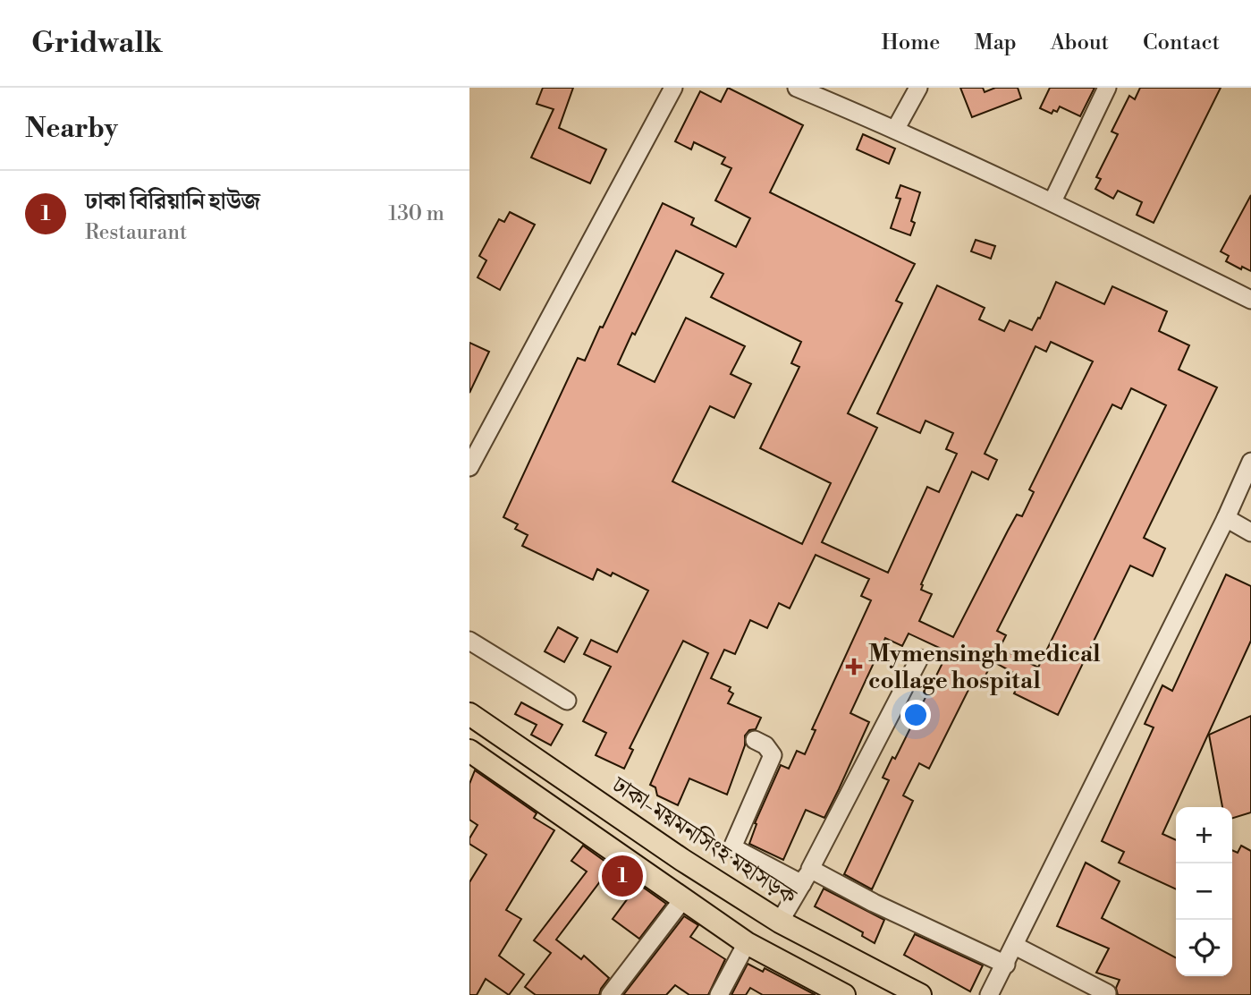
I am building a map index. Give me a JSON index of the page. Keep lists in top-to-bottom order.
{
  "streets": {
    "main road": ["ঢাকা-ময়মনসিংহ মহাসড়ক"]
  },
  "places": {
    "health": ["Mymensingh medical collage hospital"]
  },
  "page": {
    "header": "Gridwalk",
    "nav": [
      "Home",
      "Map",
      "About",
      "Contact"
    ],
    "heading": "Nearby",
    "list": [
      {
        "mark": "1",
        "name": "ঢাকা বিরিয়ানি হাউজ",
        "note": "Restaurant",
        "value": "130 m"
      }
    ],
    "map_buttons": ["+", "−"],
    "pins": "1"
  }
}
